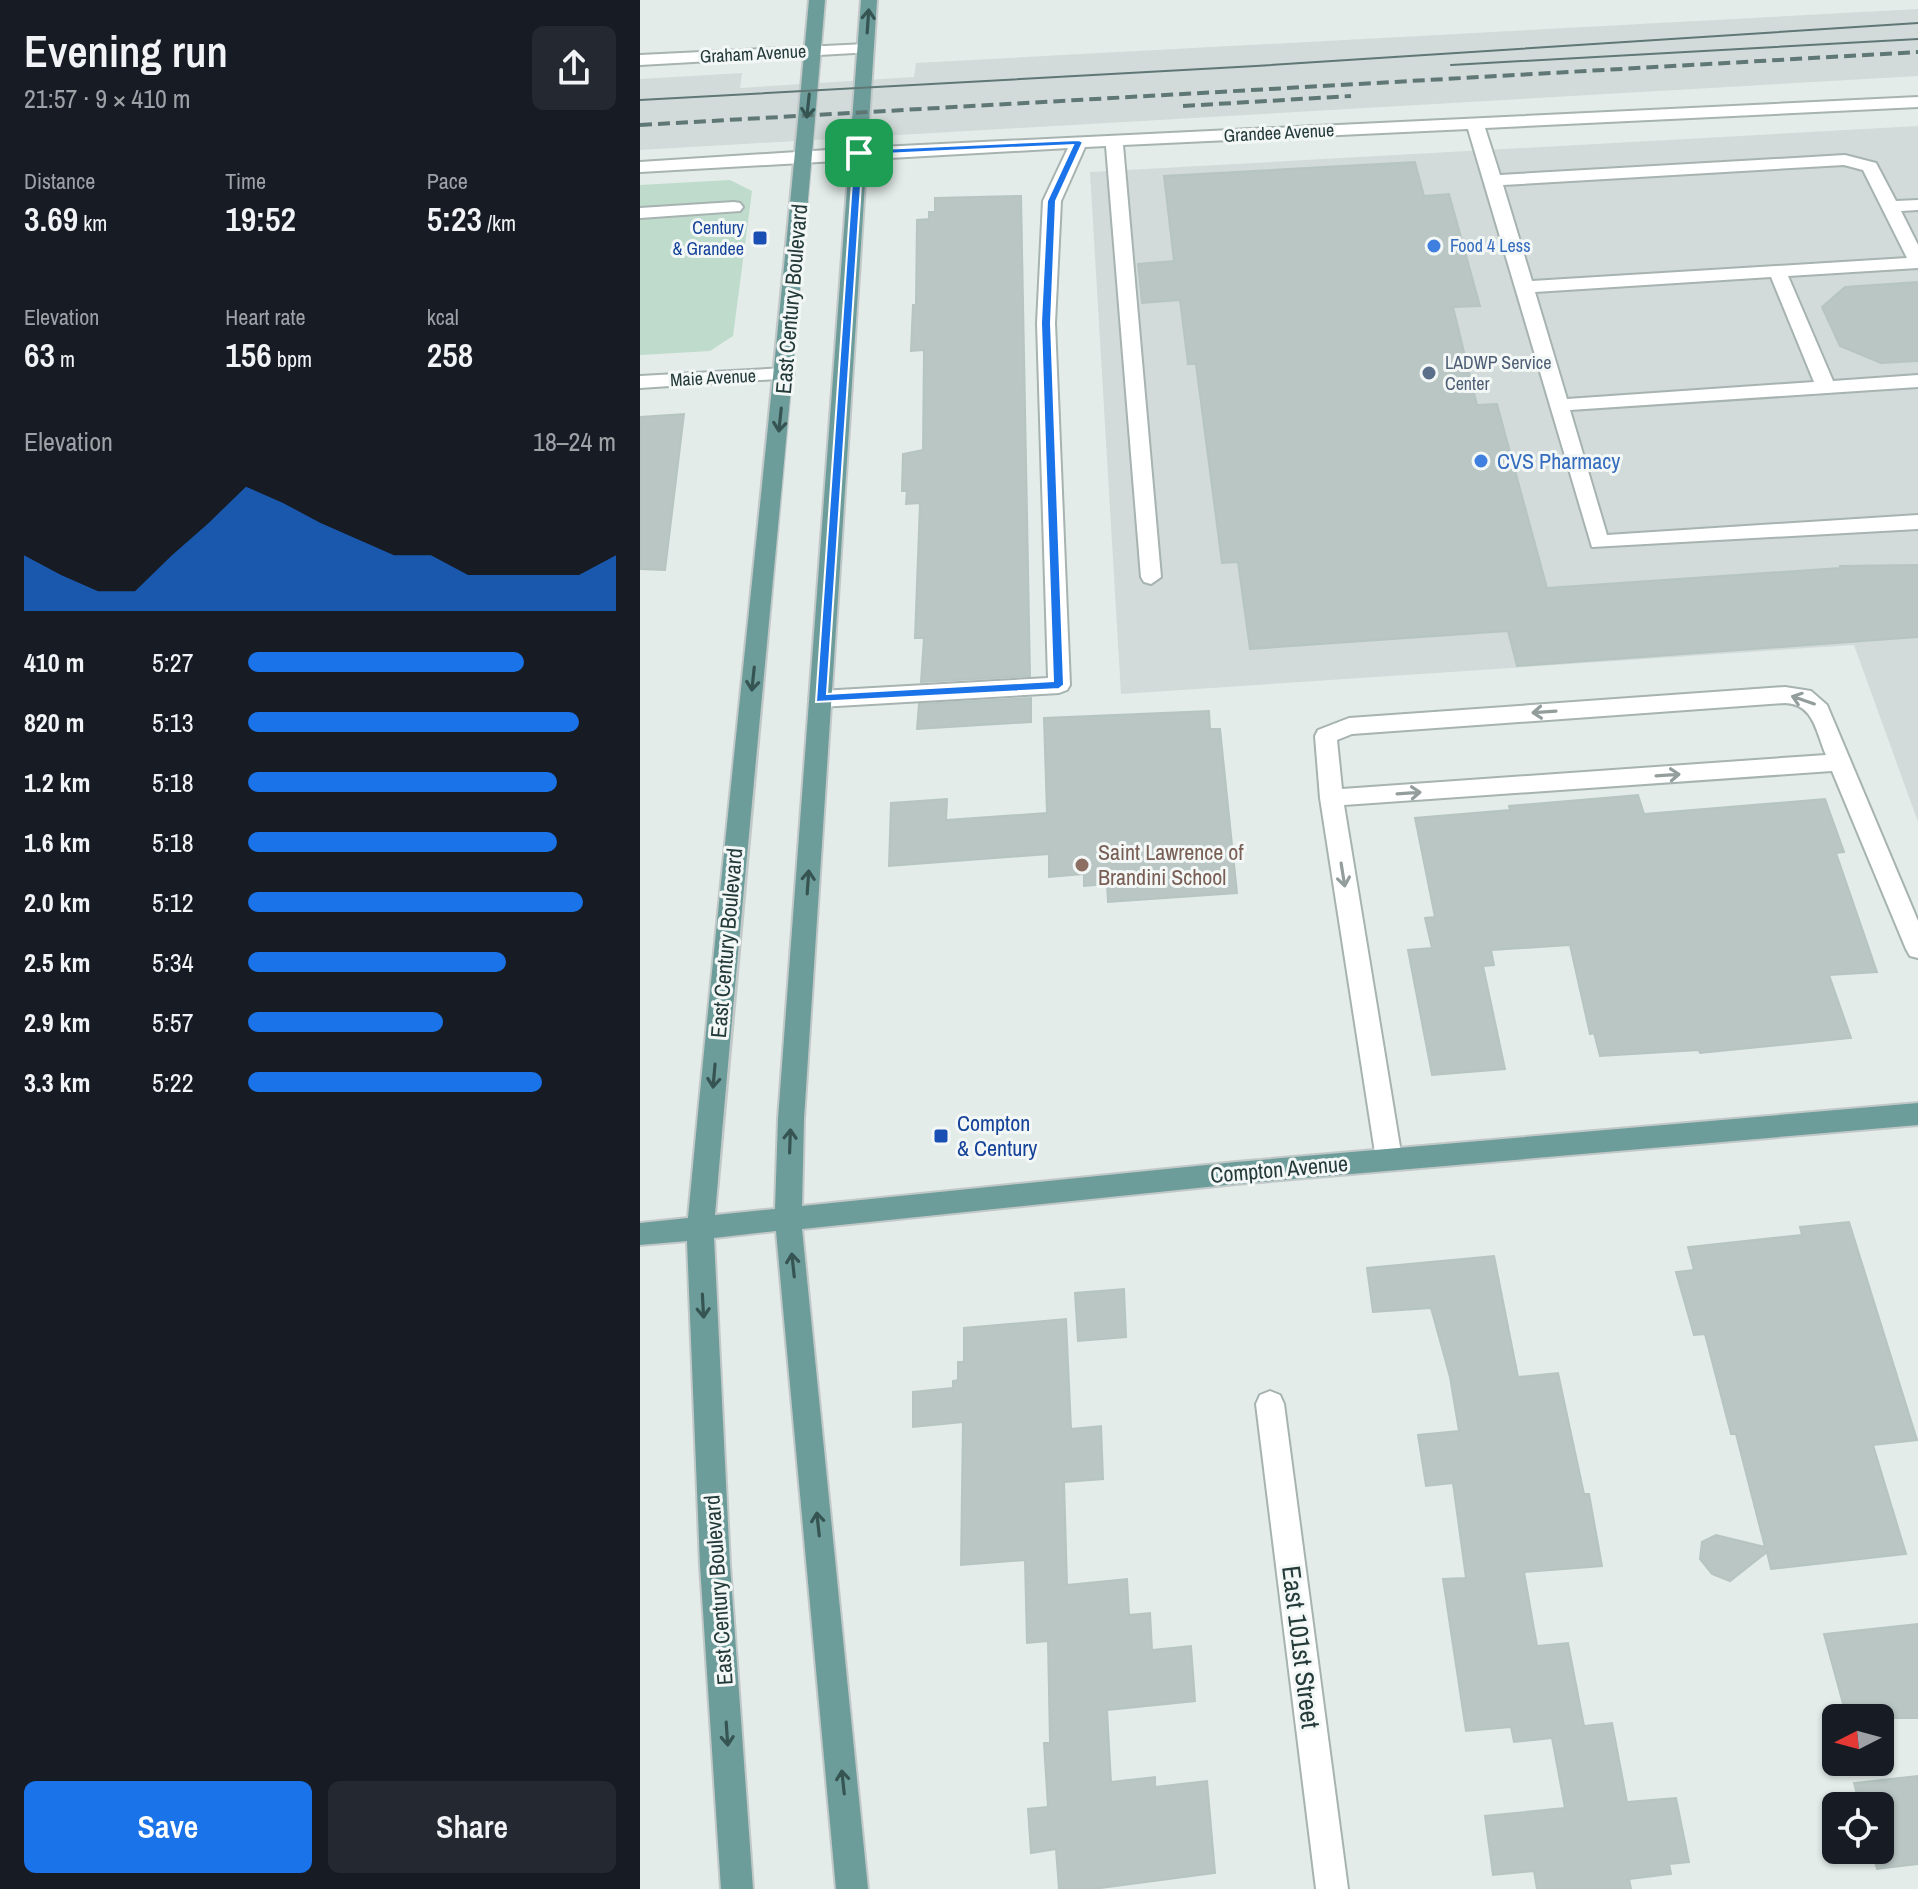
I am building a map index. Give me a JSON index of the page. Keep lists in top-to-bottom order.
{
  "streets": {
    "main road": ["East Century Boulevard", "Compton Avenue"],
    "street": [
      "Graham Avenue",
      "Grandee Avenue",
      "Maie Avenue",
      "East 101st Street"
    ]
  },
  "crossings": [
    ["Graham Avenue", "East Century Boulevard"],
    ["Grandee Avenue", "East Century Boulevard"],
    ["East Century Boulevard", "Maie Avenue"],
    ["East Century Boulevard", "Compton Avenue"]
  ],
  "places": {
    "transit": ["Century & Grandee", "Compton & Century"],
    "other": [
      "Food 4 Less",
      "LADWP Service Center",
      "CVS Pharmacy",
      "Saint Lawrence of Brandini School"
    ]
  },
  "north": "left",
  "page": {
    "heading": ["Evening run", "21:57 · 9 × 410 m"],
    "stats": [
      ["Distance", "3.69 km"],
      ["Time", "19:52"],
      ["Pace", "5:23 /km"],
      ["Elevation", "63 m"],
      ["Heart rate", "156 bpm"],
      ["kcal", "258"]
    ],
    "chart": ["Elevation", "18–24 m"],
    "list": [
      {
        "name": "410 m",
        "note": "5:27"
      },
      {
        "name": "820 m",
        "note": "5:13"
      },
      {
        "name": "1.2 km",
        "note": "5:18"
      },
      {
        "name": "1.6 km",
        "note": "5:18"
      },
      {
        "name": "2.0 km",
        "note": "5:12"
      },
      {
        "name": "2.5 km",
        "note": "5:34"
      },
      {
        "name": "2.9 km",
        "note": "5:57"
      },
      {
        "name": "3.3 km",
        "note": "5:22"
      }
    ],
    "buttons": ["Save", "Share"]
  }
}
